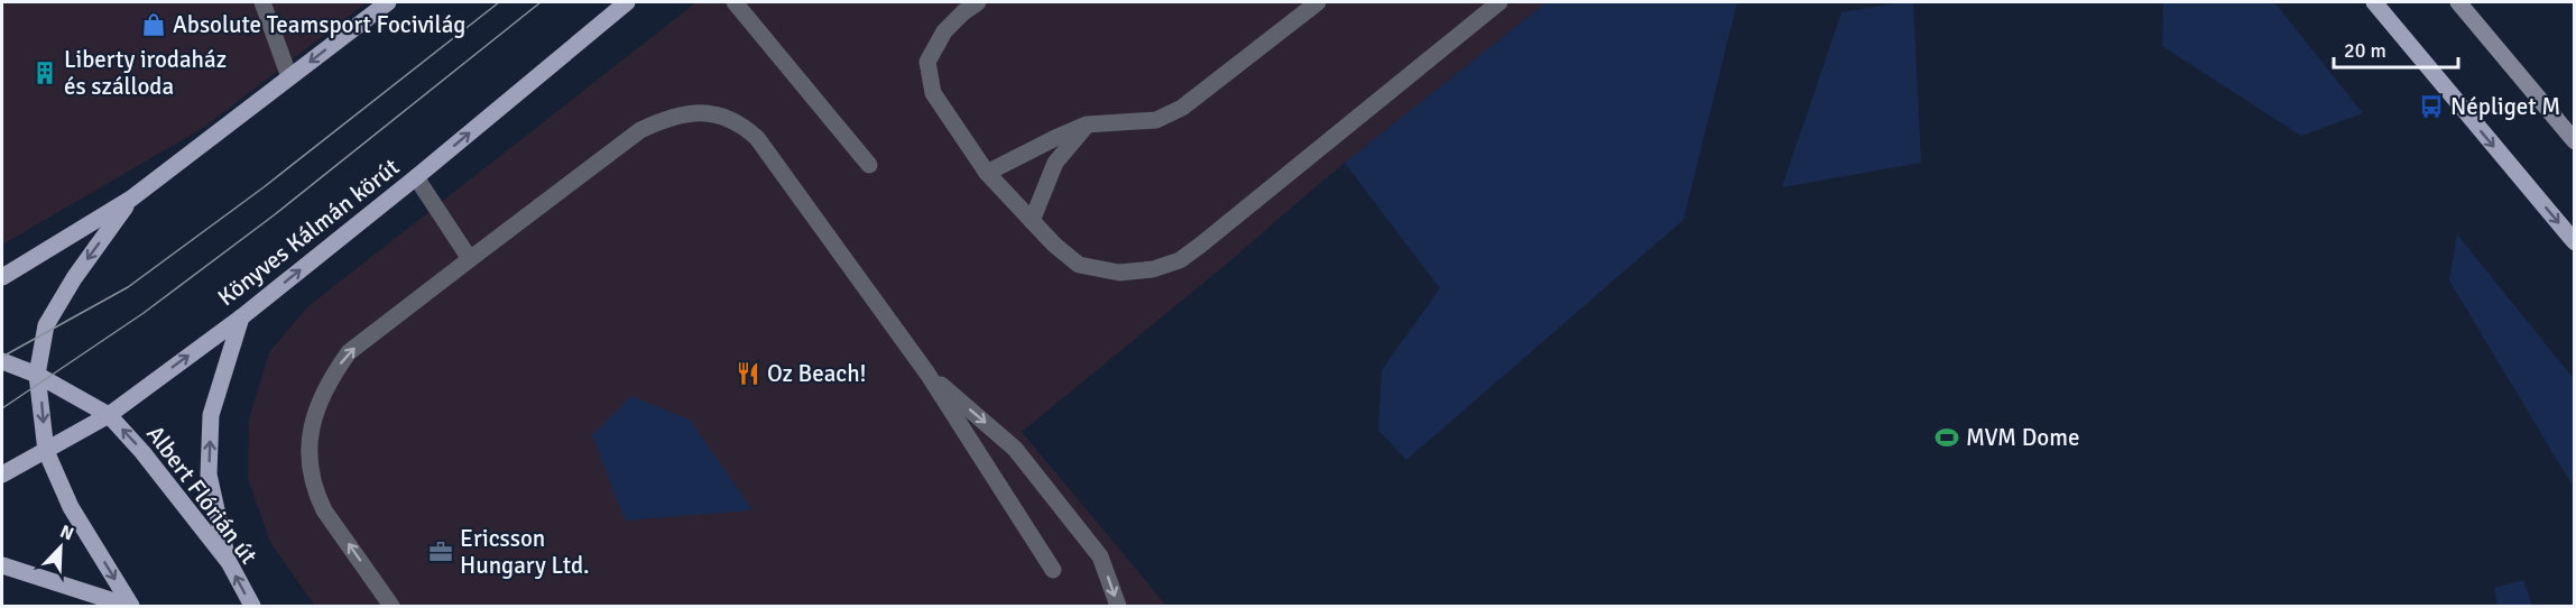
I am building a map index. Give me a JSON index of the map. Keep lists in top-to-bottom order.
{
  "streets": {
    "main road": ["Könyves Kálmán körút", "Albert Flórián út"]
  },
  "crossings": [
    ["Könyves Kálmán körút", "Albert Flórián út"]
  ],
  "one_way": ["Könyves Kálmán körút"],
  "places": {
    "shop": ["Absolute Teamsport Focivilág"],
    "building": ["Liberty irodaház és szálloda"],
    "bus stop": ["Népliget M"],
    "restaurant": ["Oz Beach!"],
    "sports": ["MVM Dome"],
    "office": ["Ericsson Hungary Ltd."]
  },
  "scale_bar": "20 m",
  "north": "top right"
}
